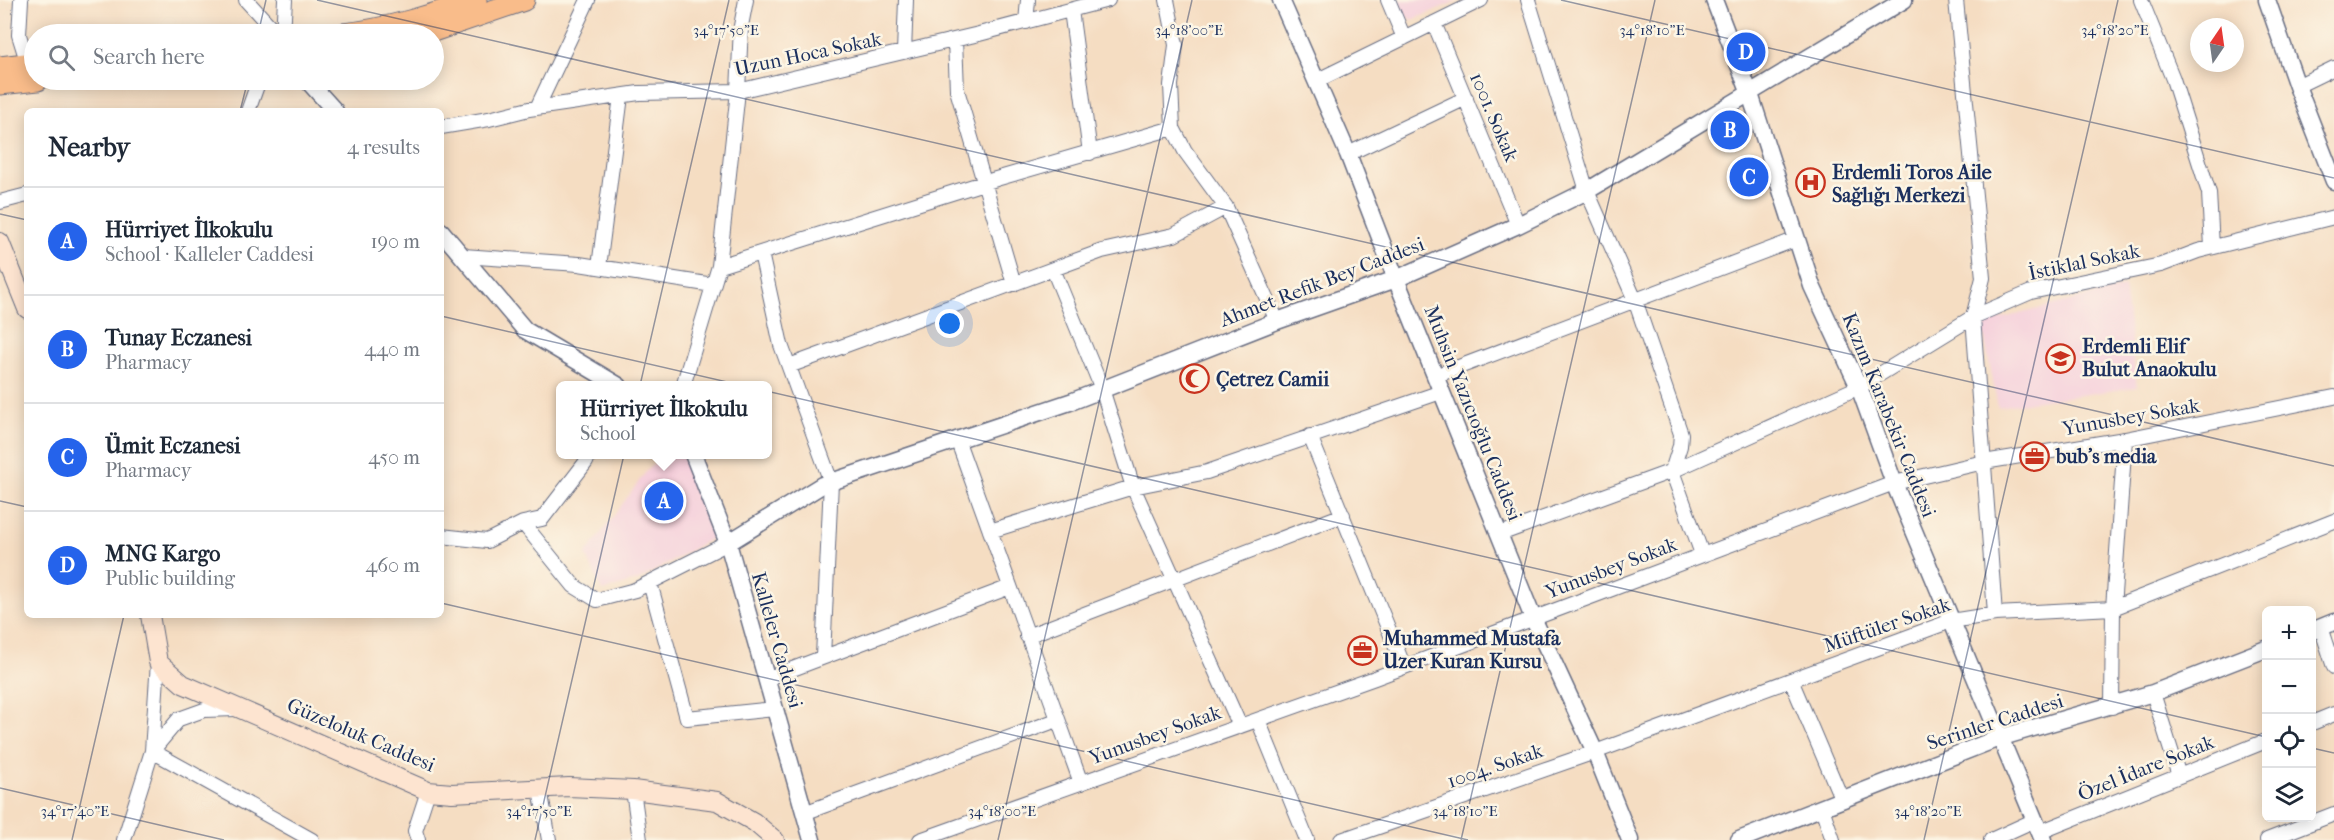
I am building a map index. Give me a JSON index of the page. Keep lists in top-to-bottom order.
{
  "streets": {
    "main road": ["Güzeloluk Caddesi"],
    "street": [
      "Uzun Hoca Sokak",
      "1001. Sokak",
      "İstiklal Sokak",
      "Ahmet Refik Bey Caddesi",
      "Muhsin Yazıcıoğlu Caddesi",
      "Kazım Karabekir Caddesi",
      "Yunusbey Sokak",
      "Müftüler Sokak",
      "Kalleler Caddesi",
      "Serinler Caddesi",
      "1004. Sokak",
      "Özel İdare Sokak"
    ]
  },
  "crossings": [
    ["1001. Sokak", "Ahmet Refik Bey Caddesi"],
    ["İstiklal Sokak", "Muhsin Yazıcıoğlu Caddesi"],
    ["İstiklal Sokak", "Kazım Karabekir Caddesi"],
    ["Ahmet Refik Bey Caddesi", "Muhsin Yazıcıoğlu Caddesi"],
    ["Ahmet Refik Bey Caddesi", "Kazım Karabekir Caddesi"],
    ["Ahmet Refik Bey Caddesi", "Kalleler Caddesi"],
    ["Muhsin Yazıcıoğlu Caddesi", "Yunusbey Sokak"],
    ["Muhsin Yazıcıoğlu Caddesi", "Müftüler Sokak"],
    ["Muhsin Yazıcıoğlu Caddesi", "1004. Sokak"],
    ["Kazım Karabekir Caddesi", "Yunusbey Sokak"],
    ["Kazım Karabekir Caddesi", "Müftüler Sokak"],
    ["Kazım Karabekir Caddesi", "Serinler Caddesi"],
    ["Kazım Karabekir Caddesi", "Özel İdare Sokak"],
    ["Müftüler Sokak", "1004. Sokak"]
  ],
  "places": {
    "hospital": ["Erdemli Toros Aile Sağlığı Merkezi"],
    "school or university": ["Erdemli Elif Bulut Anaokulu"],
    "mosque": ["Çetrez Camii"],
    "office": ["bub's media", "Muhammed Mustafa Uzer Kuran Kursu"]
  },
  "north": "top",
  "page": {
    "search": "Search here",
    "pins": [
      "D",
      "B",
      "C",
      "A"
    ],
    "heading": ["Nearby", "4 results"],
    "list": [
      {
        "mark": "A",
        "name": "Hürriyet İlkokulu",
        "note": "School · Kalleler Caddesi",
        "value": "190 m"
      },
      {
        "mark": "B",
        "name": "Tunay Eczanesi",
        "note": "Pharmacy",
        "value": "440 m"
      },
      {
        "mark": "C",
        "name": "Ümit Eczanesi",
        "note": "Pharmacy",
        "value": "450 m"
      },
      {
        "mark": "D",
        "name": "MNG Kargo",
        "note": "Public building",
        "value": "460 m"
      }
    ],
    "popup": ["Hürriyet İlkokulu", "School"],
    "map_buttons": ["+", "−"]
  },
  "coordinates": [
    "34°17'50\"E",
    "34°18'00\"E",
    "34°18'10\"E",
    "34°18'20\"E",
    "34°17'40\"E"
  ]
}
